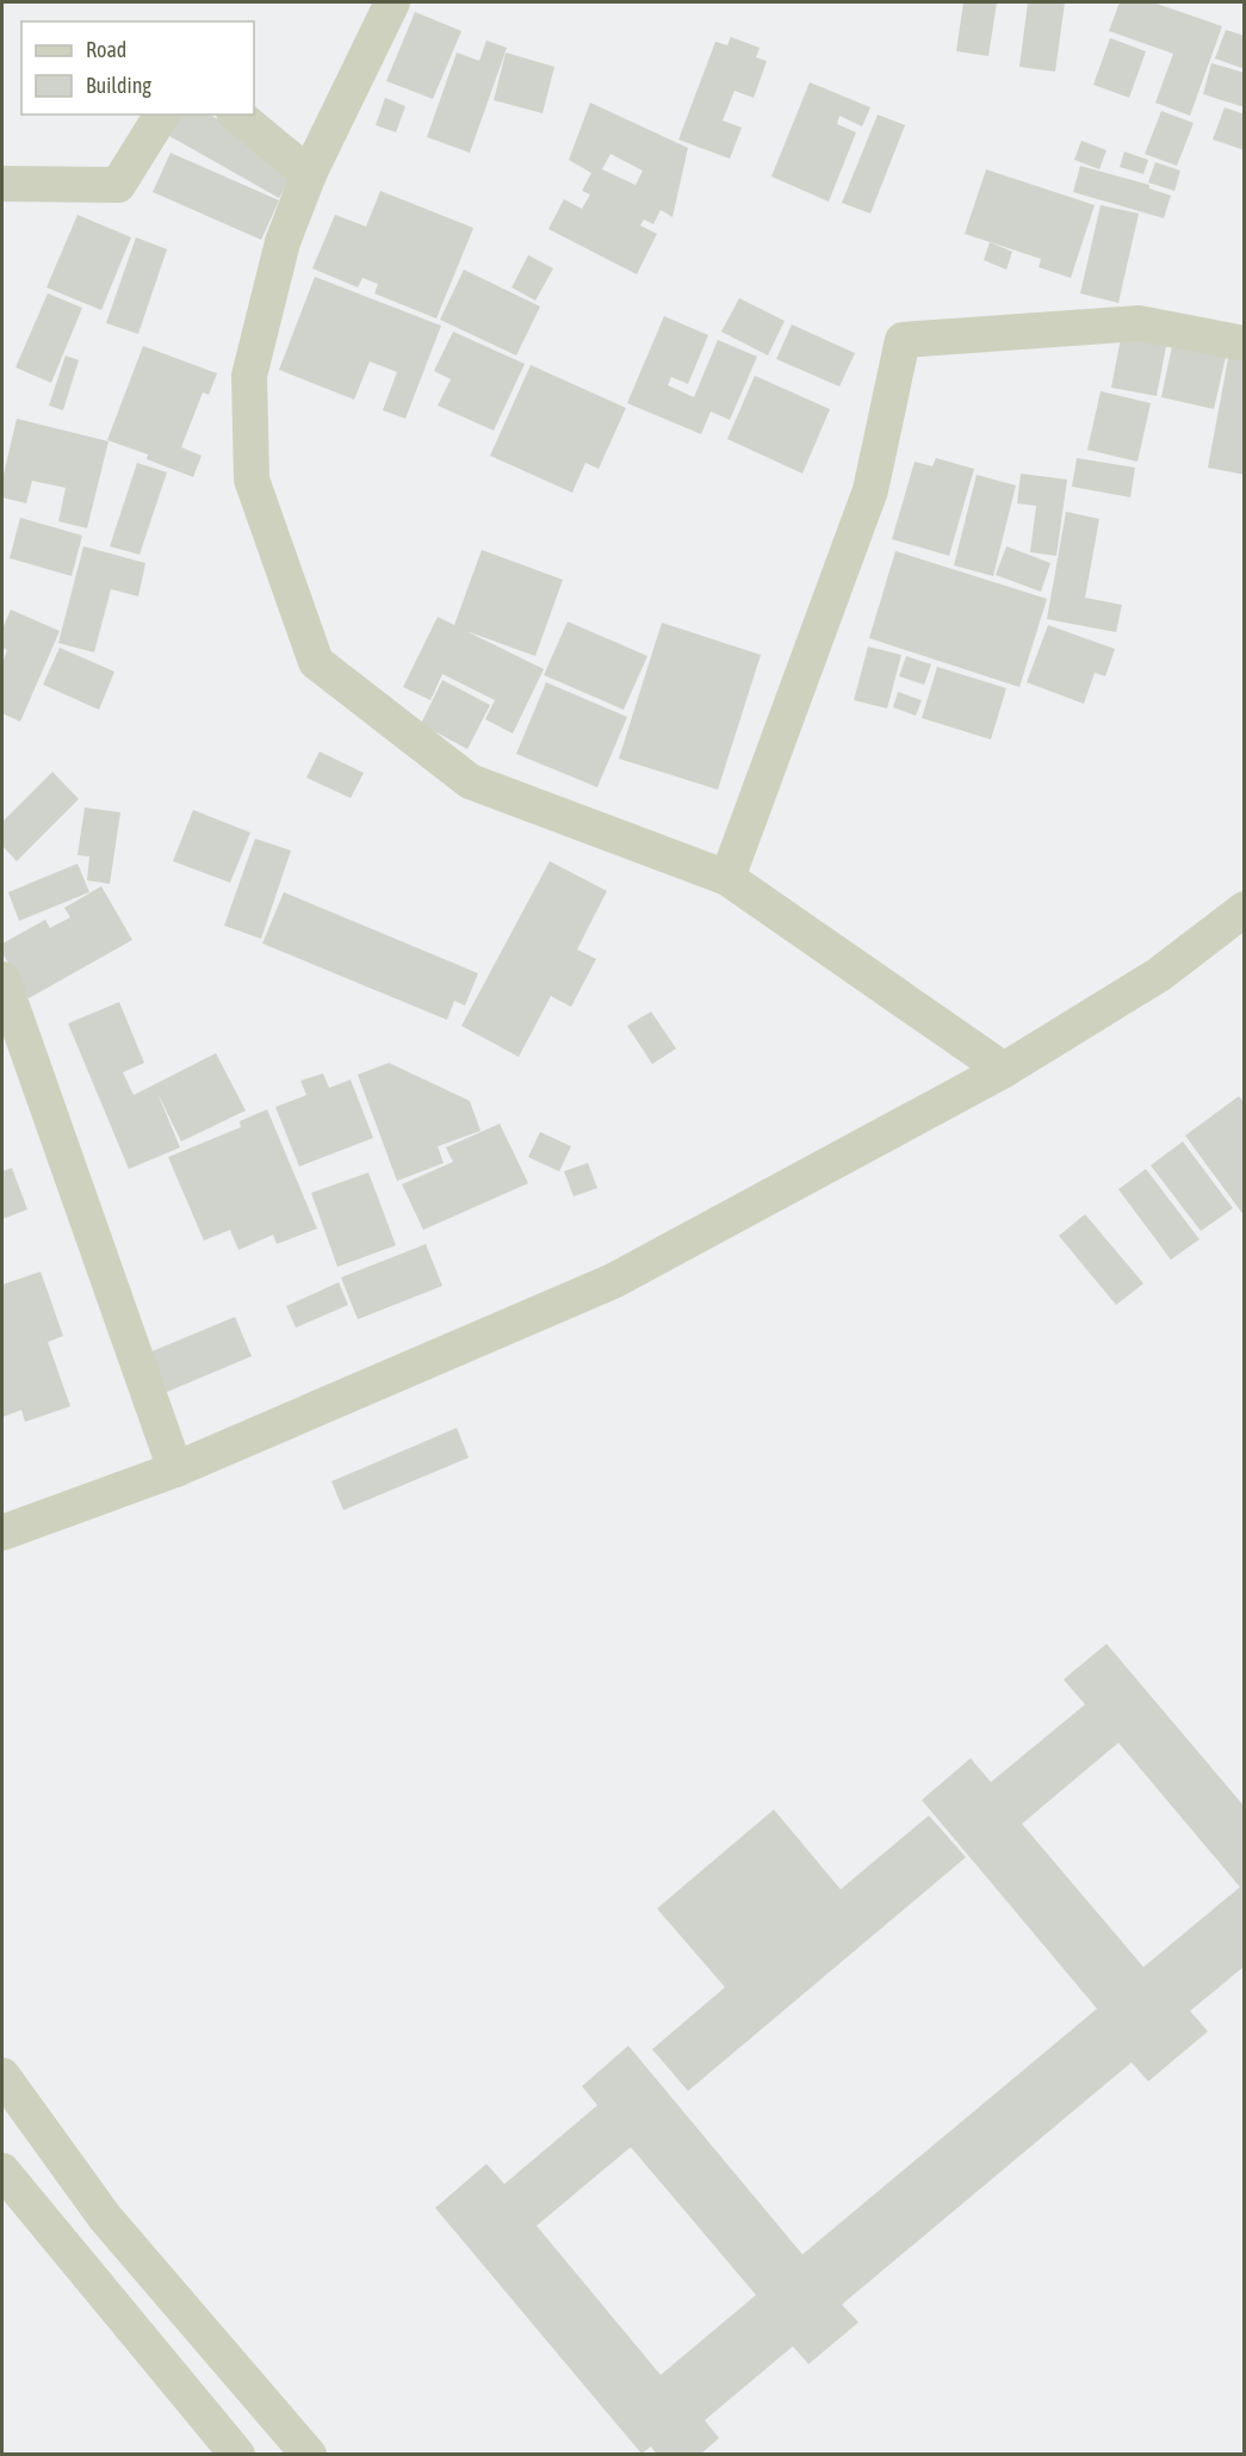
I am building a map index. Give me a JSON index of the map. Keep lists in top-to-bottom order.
{
  "legend": ["Road", "Building"]
}
